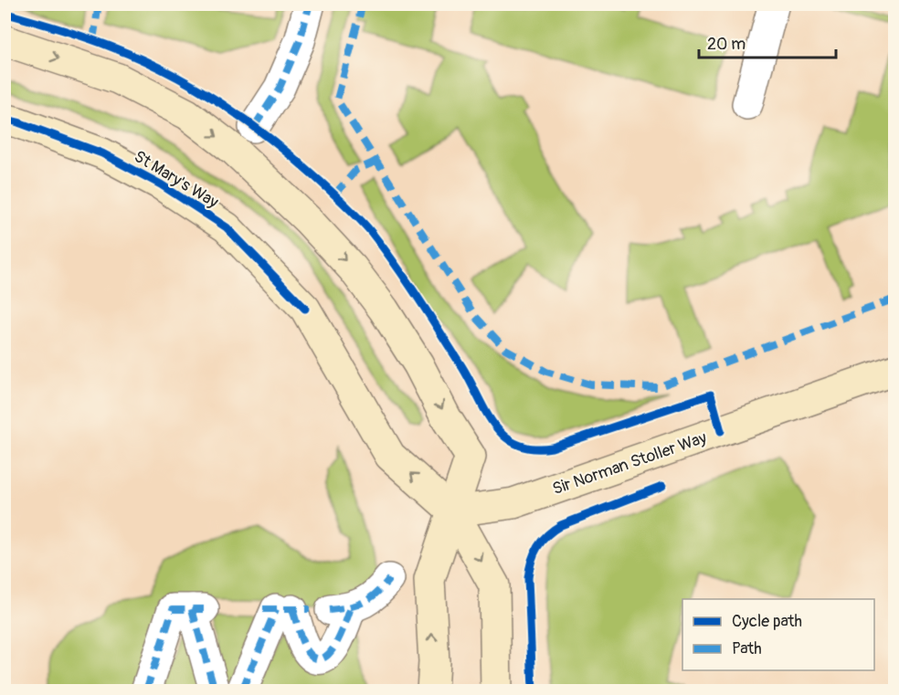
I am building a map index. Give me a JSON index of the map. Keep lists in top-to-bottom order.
{
  "streets": {
    "main road": ["St Mary's Way", "Sir Norman Stoller Way"]
  },
  "crossings": [
    ["St Mary's Way", "Sir Norman Stoller Way"]
  ],
  "legend": ["Cycle path", "Path"],
  "scale_bar": "20 m"
}
